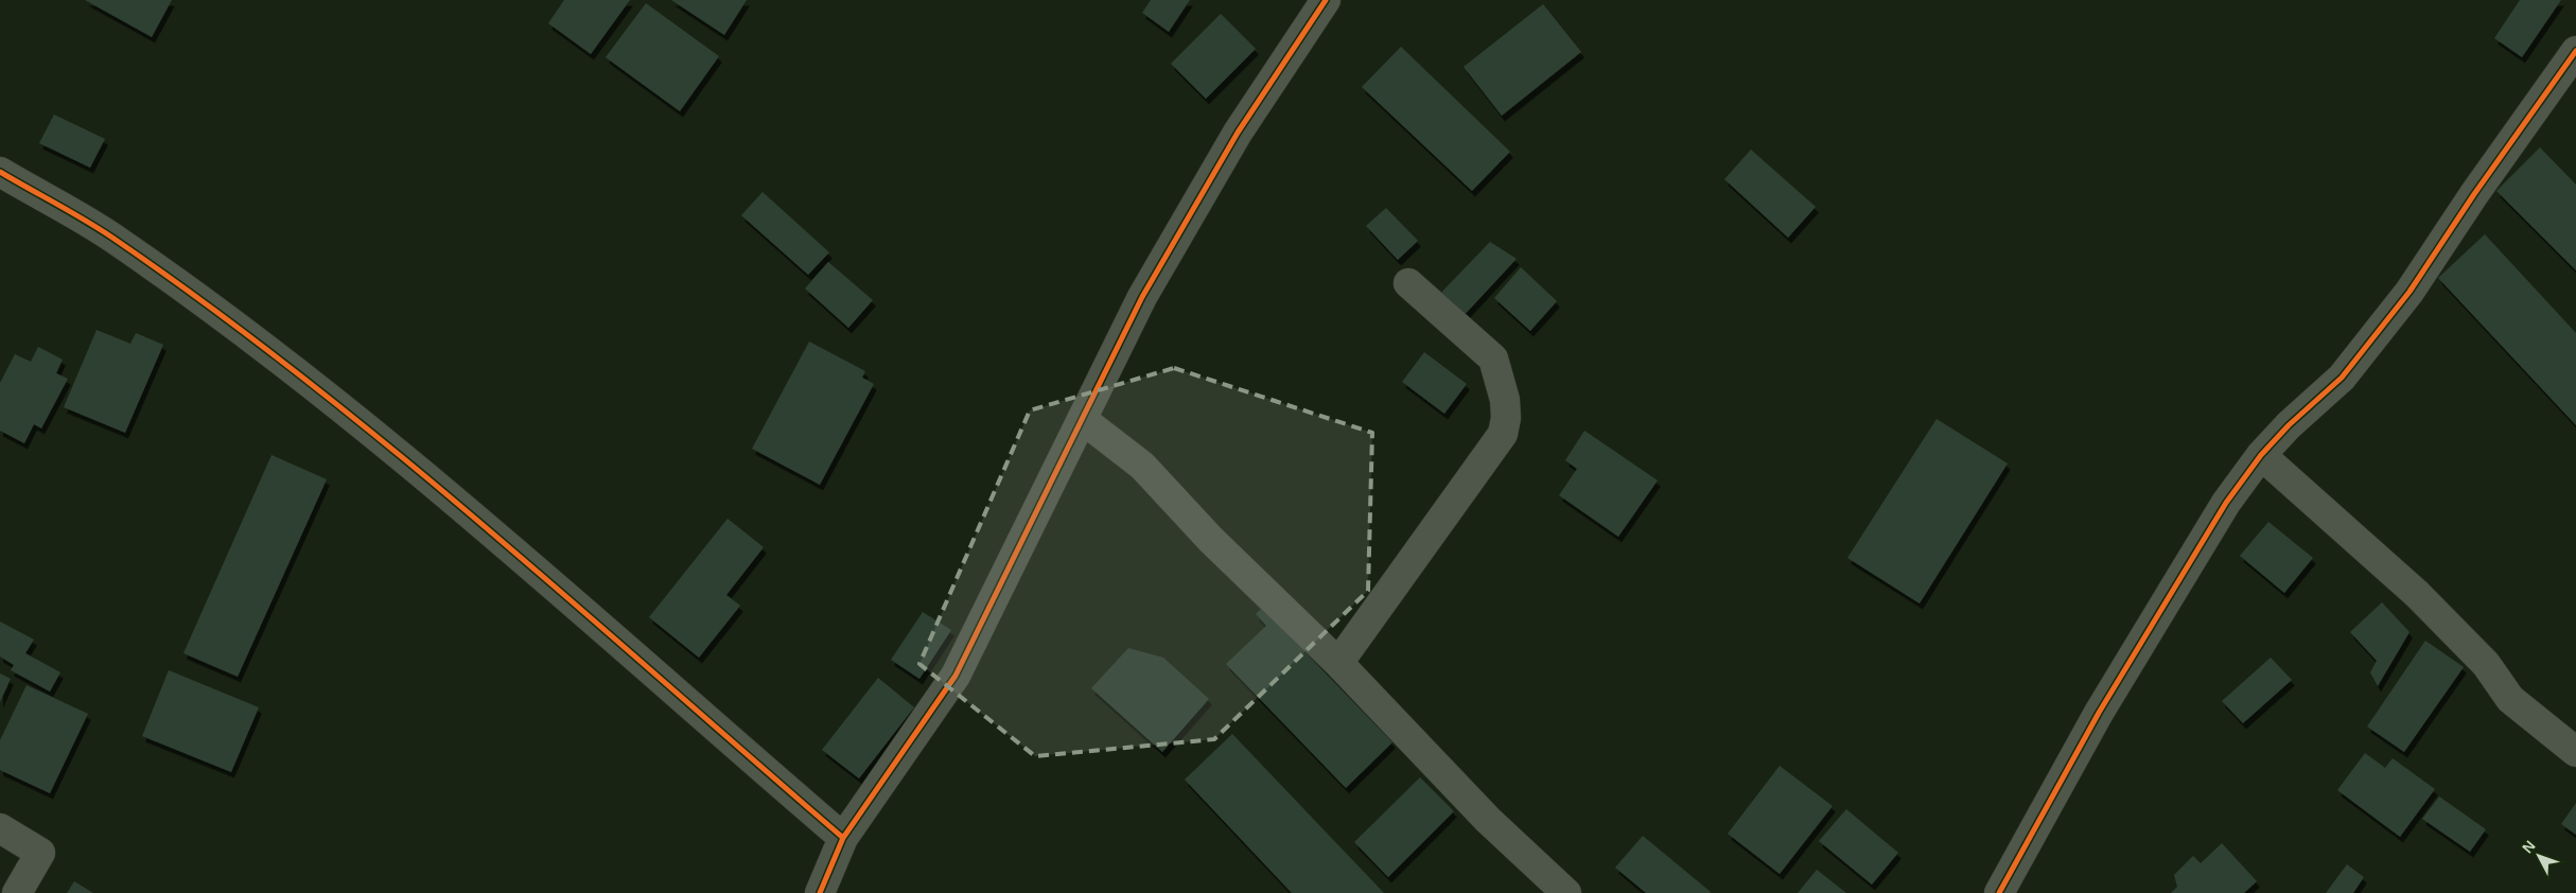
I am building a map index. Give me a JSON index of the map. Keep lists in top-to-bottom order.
{
  "north": "top left"
}
